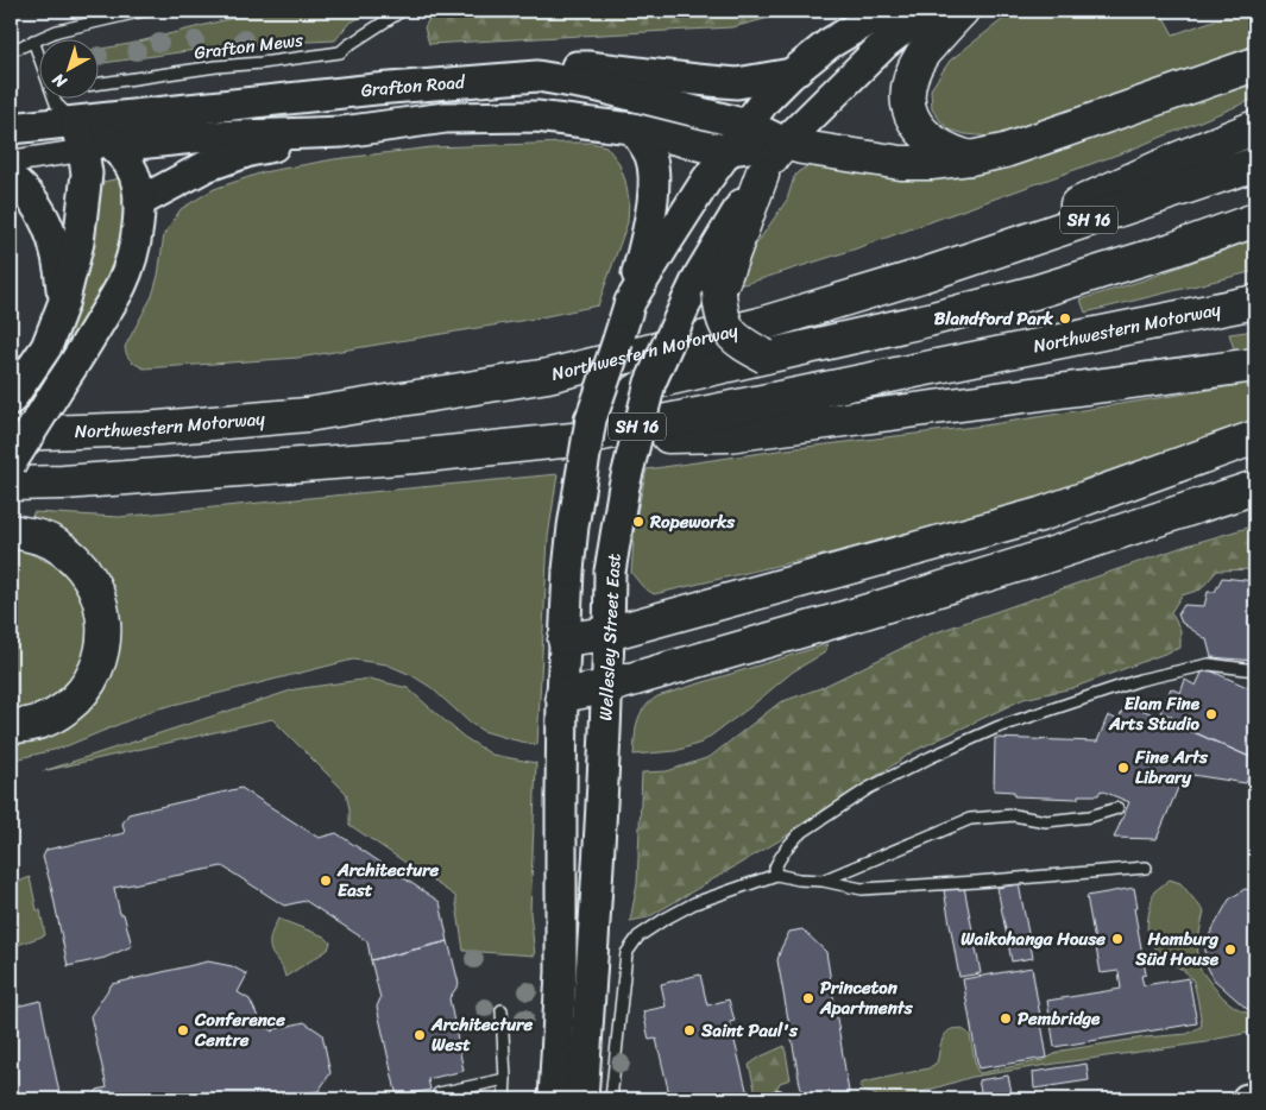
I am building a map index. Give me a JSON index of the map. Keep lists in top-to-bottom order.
{
  "streets": {
    "highway": ["SH 16", "Northwestern Motorway"],
    "main road": ["Grafton Road", "Wellesley Street East"],
    "lane": ["Grafton Mews"]
  },
  "crossings": [
    ["Grafton Road", "Wellesley Street East"]
  ],
  "places": [
    "Blandford Park",
    "Ropeworks",
    "Elam Fine Arts Studio",
    "Fine Arts Library",
    "Architecture East",
    "Waikohanga House",
    "Hamburg Süd House",
    "Princeton Apartments",
    "Pembridge",
    "Conference Centre",
    "Saint Paul's",
    "Architecture West"
  ],
  "north": "bottom left"
}
